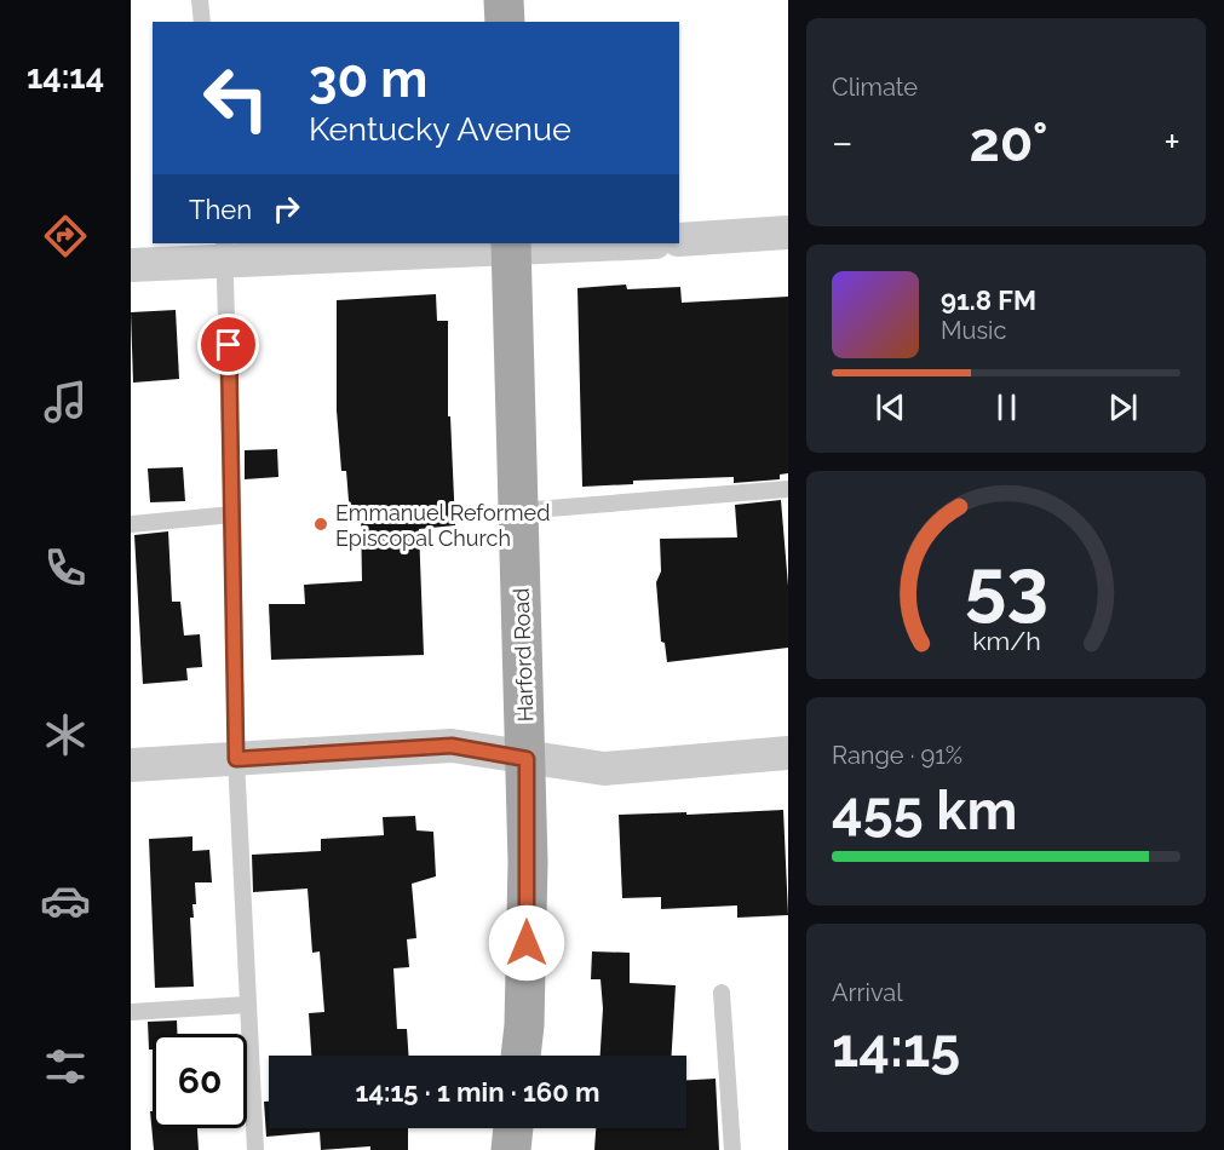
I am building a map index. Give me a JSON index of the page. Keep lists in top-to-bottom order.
{
  "streets": {
    "main road": ["Harford Road"]
  },
  "places": ["Emmanuel Reformed Episcopal Church"],
  "page": {
    "tabs": "14:14",
    "tile": [
      "Climate",
      ["Range · 91%", "455 km"],
      ["Arrival", "14:15"]
    ],
    "turn": ["30 m", "Kentucky Avenue"],
    "heat": ["−", "20°", "+"],
    "then": "Then",
    "song": ["91.8 FM", "Music"],
    "limit": "60",
    "trip": "14:15 · 1 min · 160 m",
    "gauge": ["53", "km/h"]
  }
}
